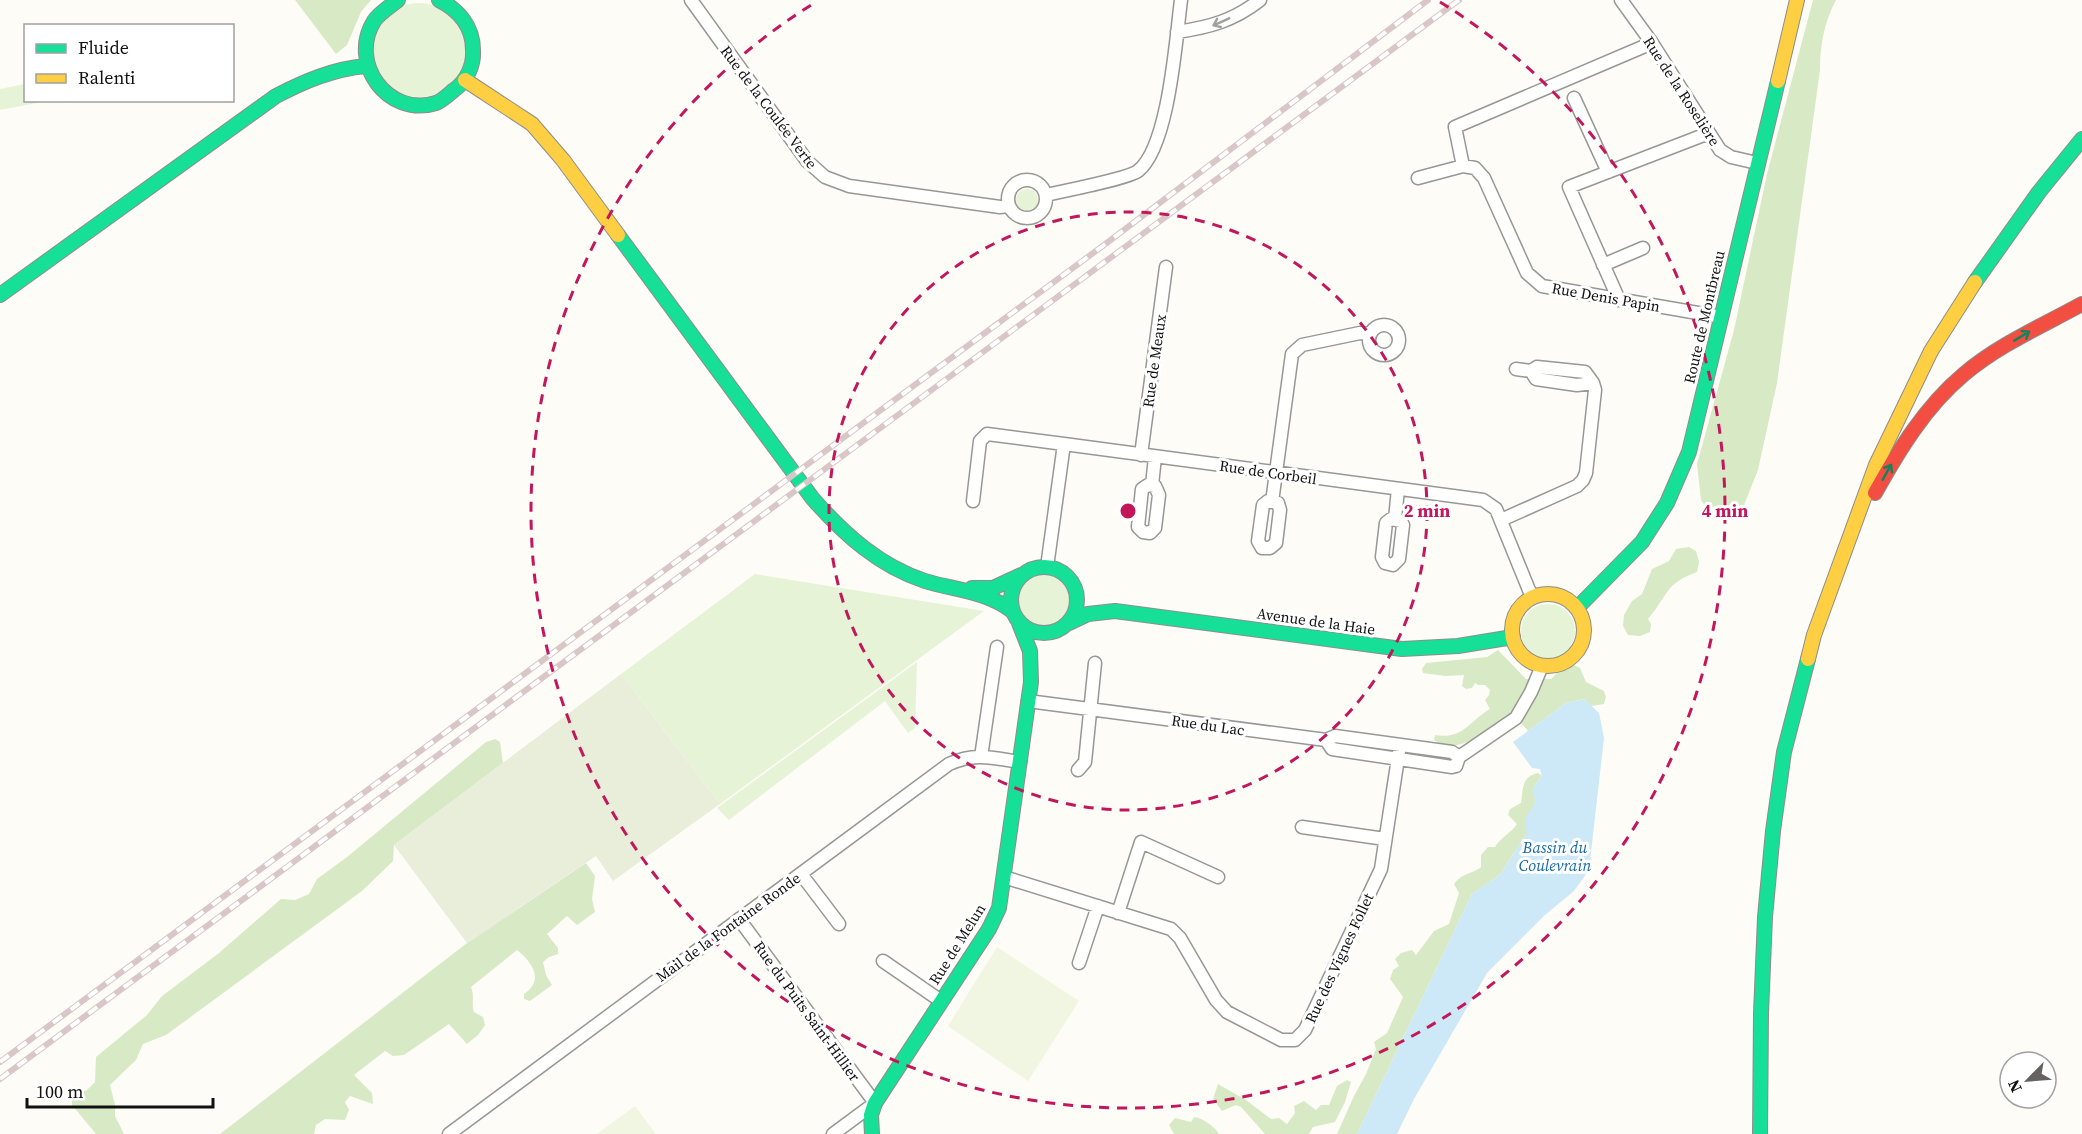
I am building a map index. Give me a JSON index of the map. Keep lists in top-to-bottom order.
{
  "streets": {
    "street": [
      "Rue de la Roselière",
      "Rue de la Coulée Verte",
      "Rue Denis Papin",
      "Route de Montbreau",
      "Rue de Meaux",
      "Rue de Corbeil",
      "Avenue de la Haie",
      "Rue du Lac",
      "Mail de la Fontaine Ronde",
      "Rue de Melun",
      "Rue des Vignes Follet",
      "Rue du Puits Saint-Hillier"
    ]
  },
  "crossings": [
    ["Rue de la Roselière", "Route de Montbreau"],
    ["Rue Denis Papin", "Route de Montbreau"],
    ["Route de Montbreau", "Rue de Corbeil"],
    ["Route de Montbreau", "Avenue de la Haie"],
    ["Route de Montbreau", "Rue du Lac"],
    ["Rue de Meaux", "Rue de Corbeil"],
    ["Rue de Corbeil", "Avenue de la Haie"],
    ["Rue de Corbeil", "Rue du Lac"],
    ["Avenue de la Haie", "Rue du Lac"],
    ["Avenue de la Haie", "Rue de Melun"],
    ["Rue du Lac", "Rue de Melun"],
    ["Rue du Lac", "Rue des Vignes Follet"],
    ["Mail de la Fontaine Ronde", "Rue de Melun"],
    ["Mail de la Fontaine Ronde", "Rue du Puits Saint-Hillier"],
    ["Rue de Melun", "Rue des Vignes Follet"],
    ["Rue de Melun", "Rue du Puits Saint-Hillier"]
  ],
  "water": ["Bassin du Coulevrain"],
  "legend": ["Fluide", "Ralenti"],
  "scale_bar": "100 m",
  "north": "bottom left",
  "rings": ["2 min", "4 min"]
}
